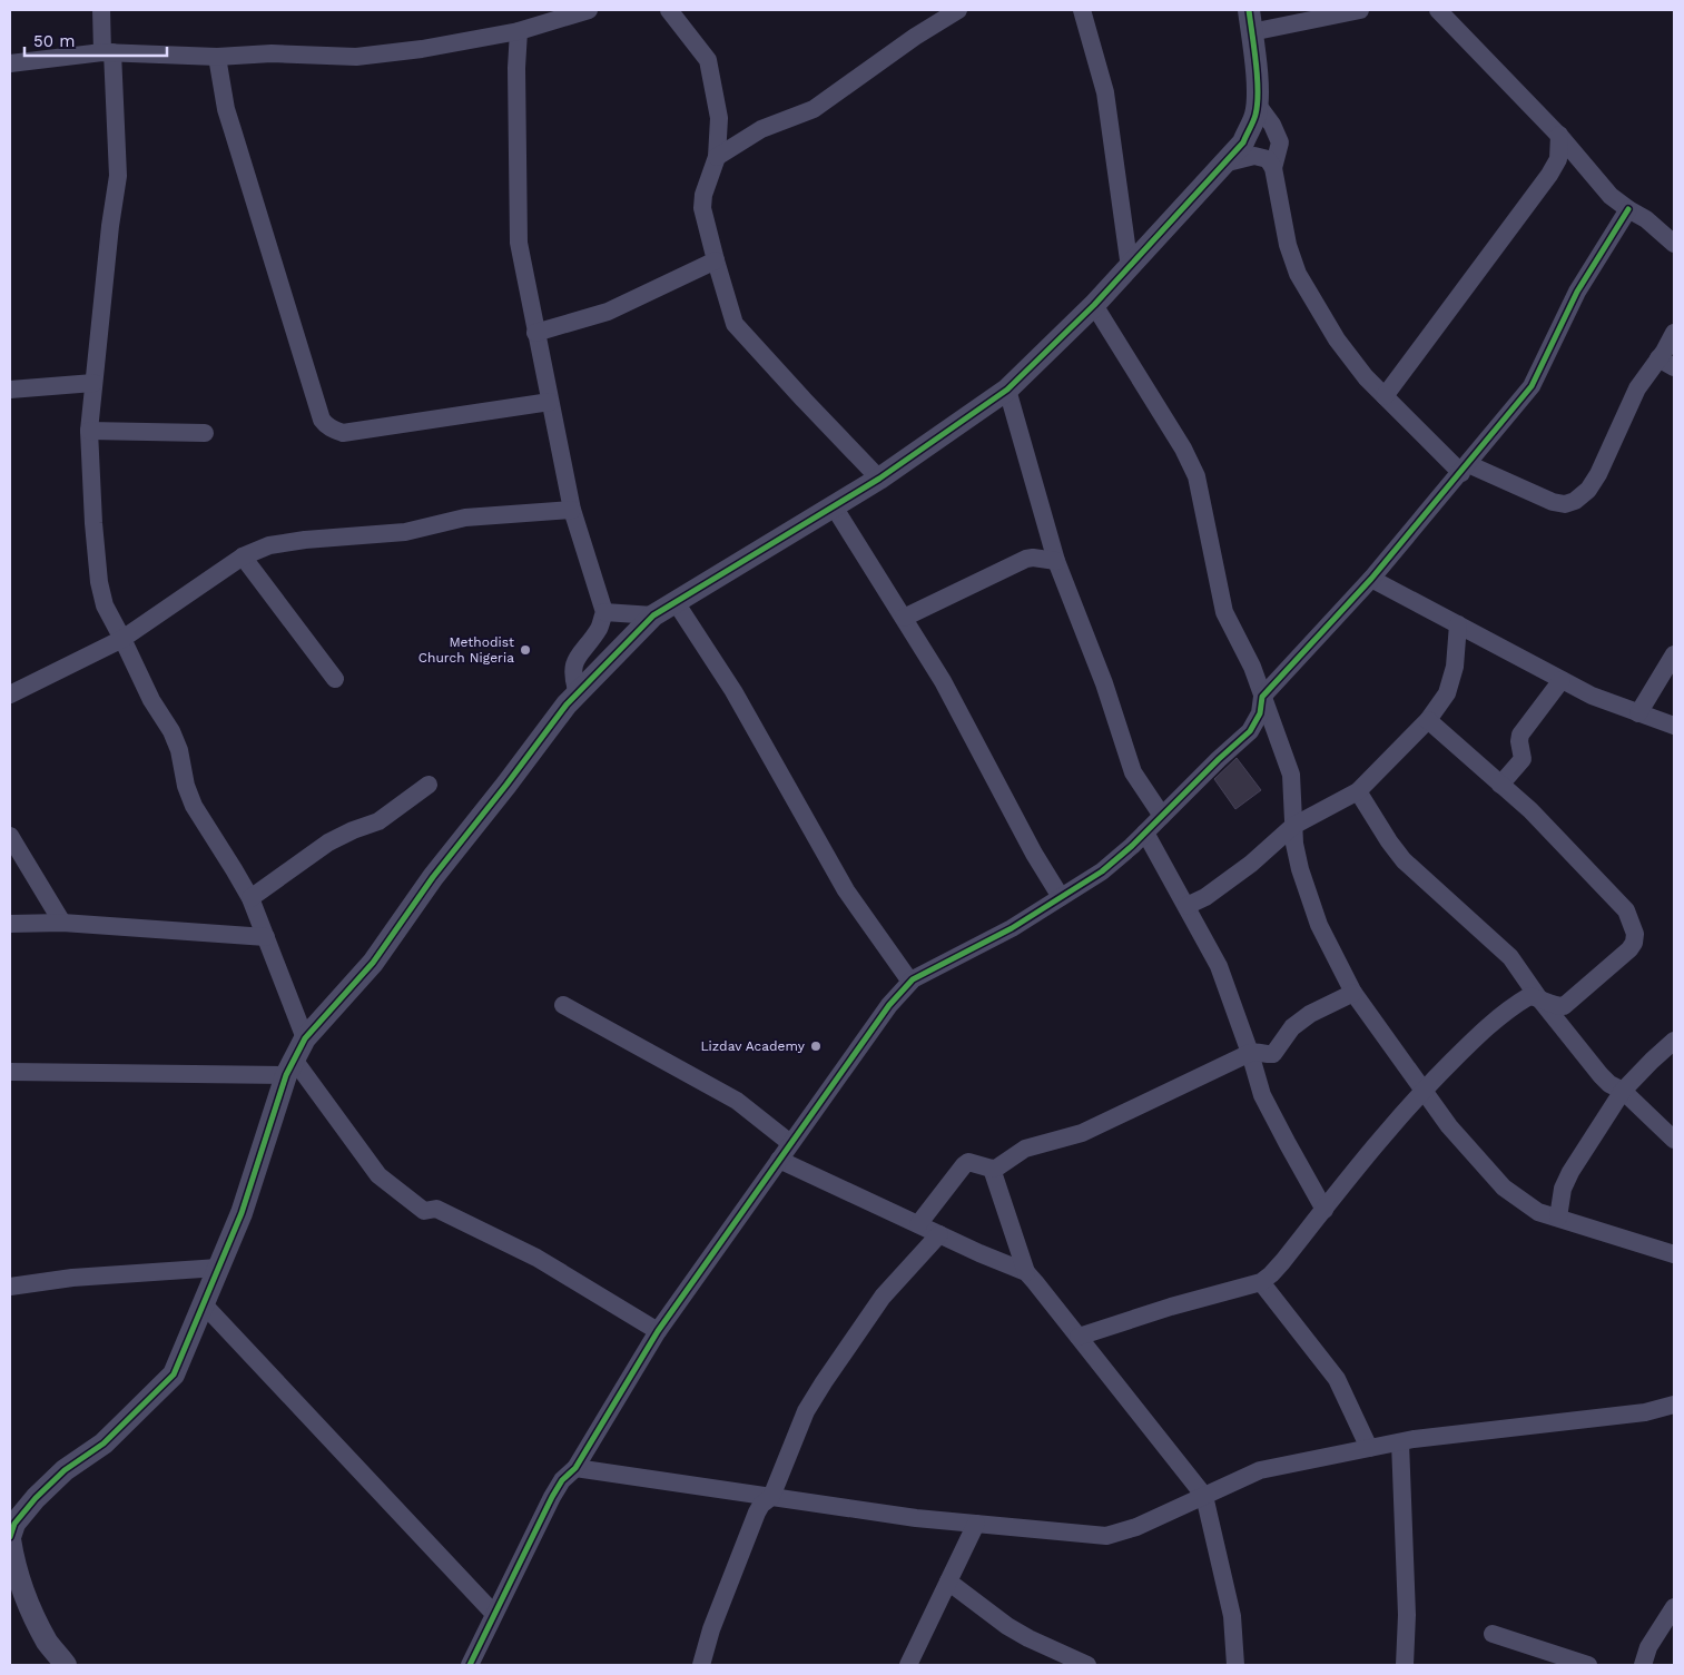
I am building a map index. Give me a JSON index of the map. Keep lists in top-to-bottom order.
{
  "places": ["Methodist Church Nigeria", "Lizdav Academy"],
  "scale_bar": "50 m"
}
